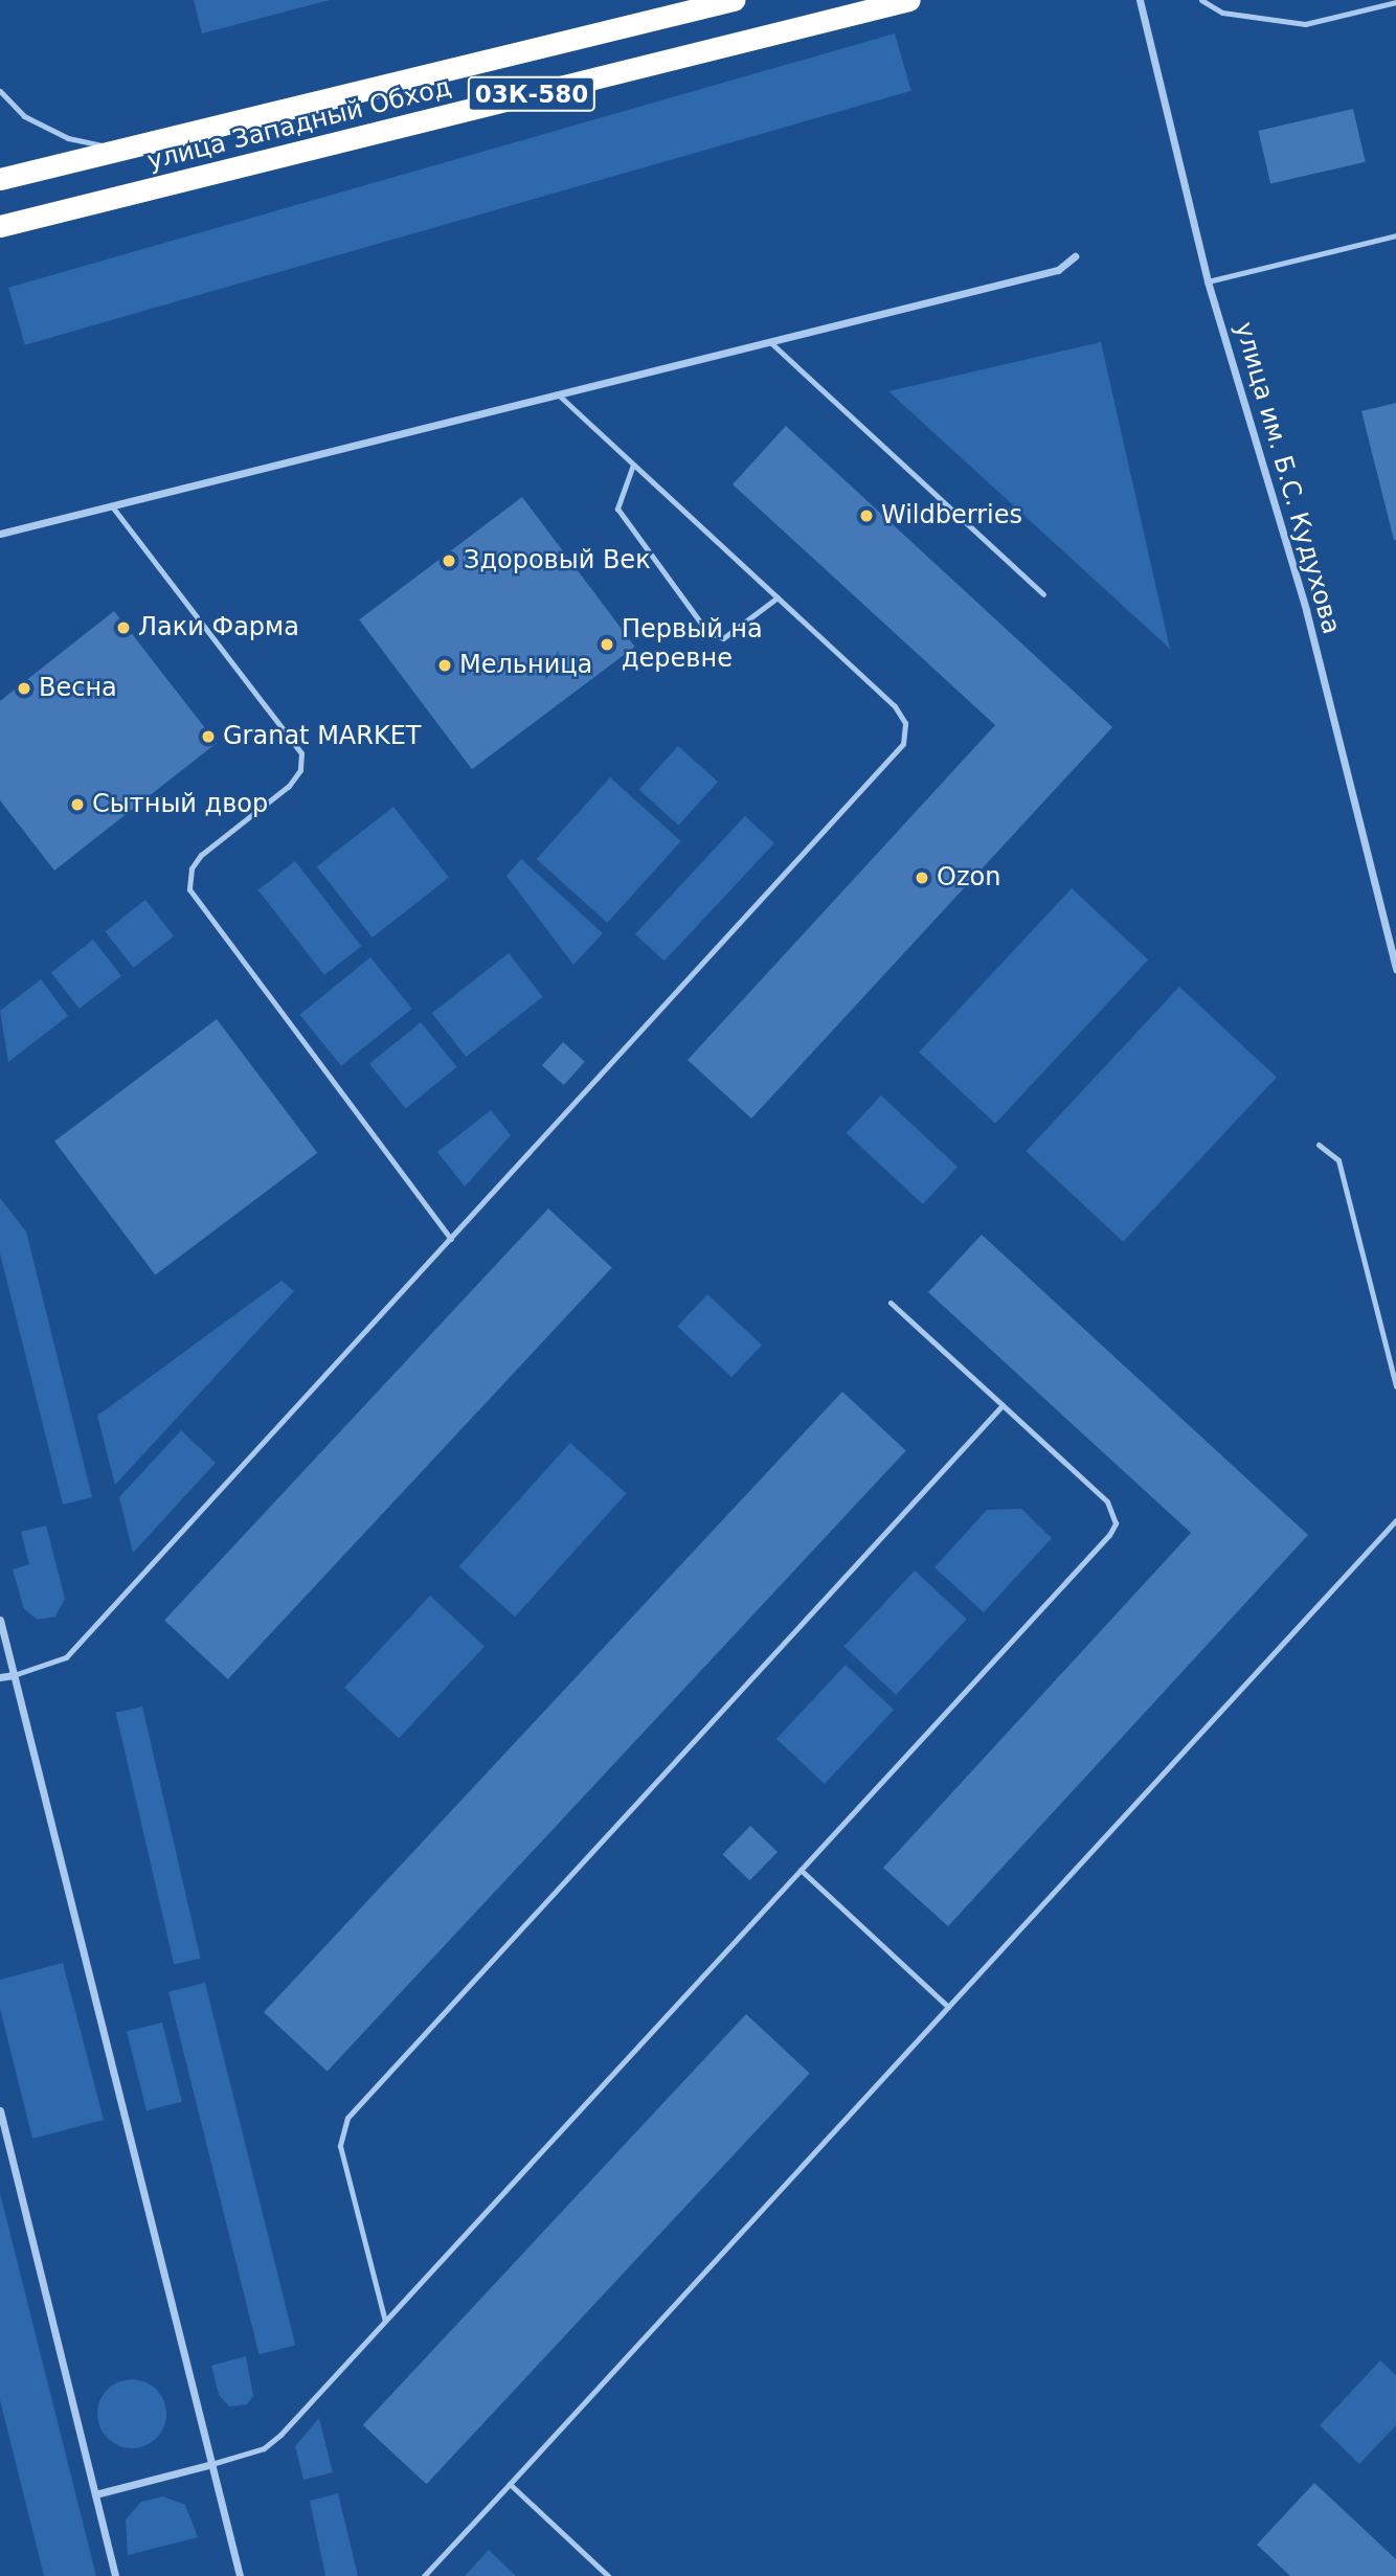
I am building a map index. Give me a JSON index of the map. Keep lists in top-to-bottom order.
{
  "streets": {
    "highway": ["03К-580", "улица Западный Обход"],
    "street": ["улица им. Б.С. Кудухова"]
  },
  "places": [
    "Wildberries",
    "Здоровый Век",
    "Лаки Фарма",
    "Первый на деревне",
    "Мельница",
    "Весна",
    "Granat MARKET",
    "Сытный двор",
    "Ozon"
  ]
}
